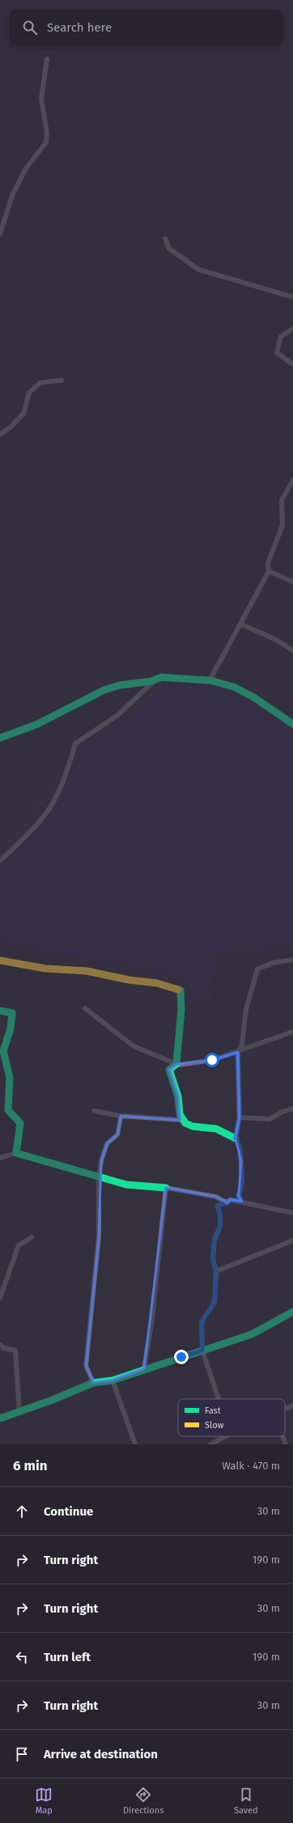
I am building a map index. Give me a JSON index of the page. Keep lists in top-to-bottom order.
{
  "legend": ["Fast", "Slow"],
  "page": {
    "search": "Search here",
    "heading": ["6 min", "Walk · 470 m"],
    "list": [
      ["Continue", "30 m"],
      ["Turn right", "190 m"],
      ["Turn right", "30 m"],
      ["Turn left", "190 m"],
      ["Turn right", "30 m"],
      "Arrive at destination"
    ],
    "nav": ["Map", "Directions", "Saved"]
  }
}
